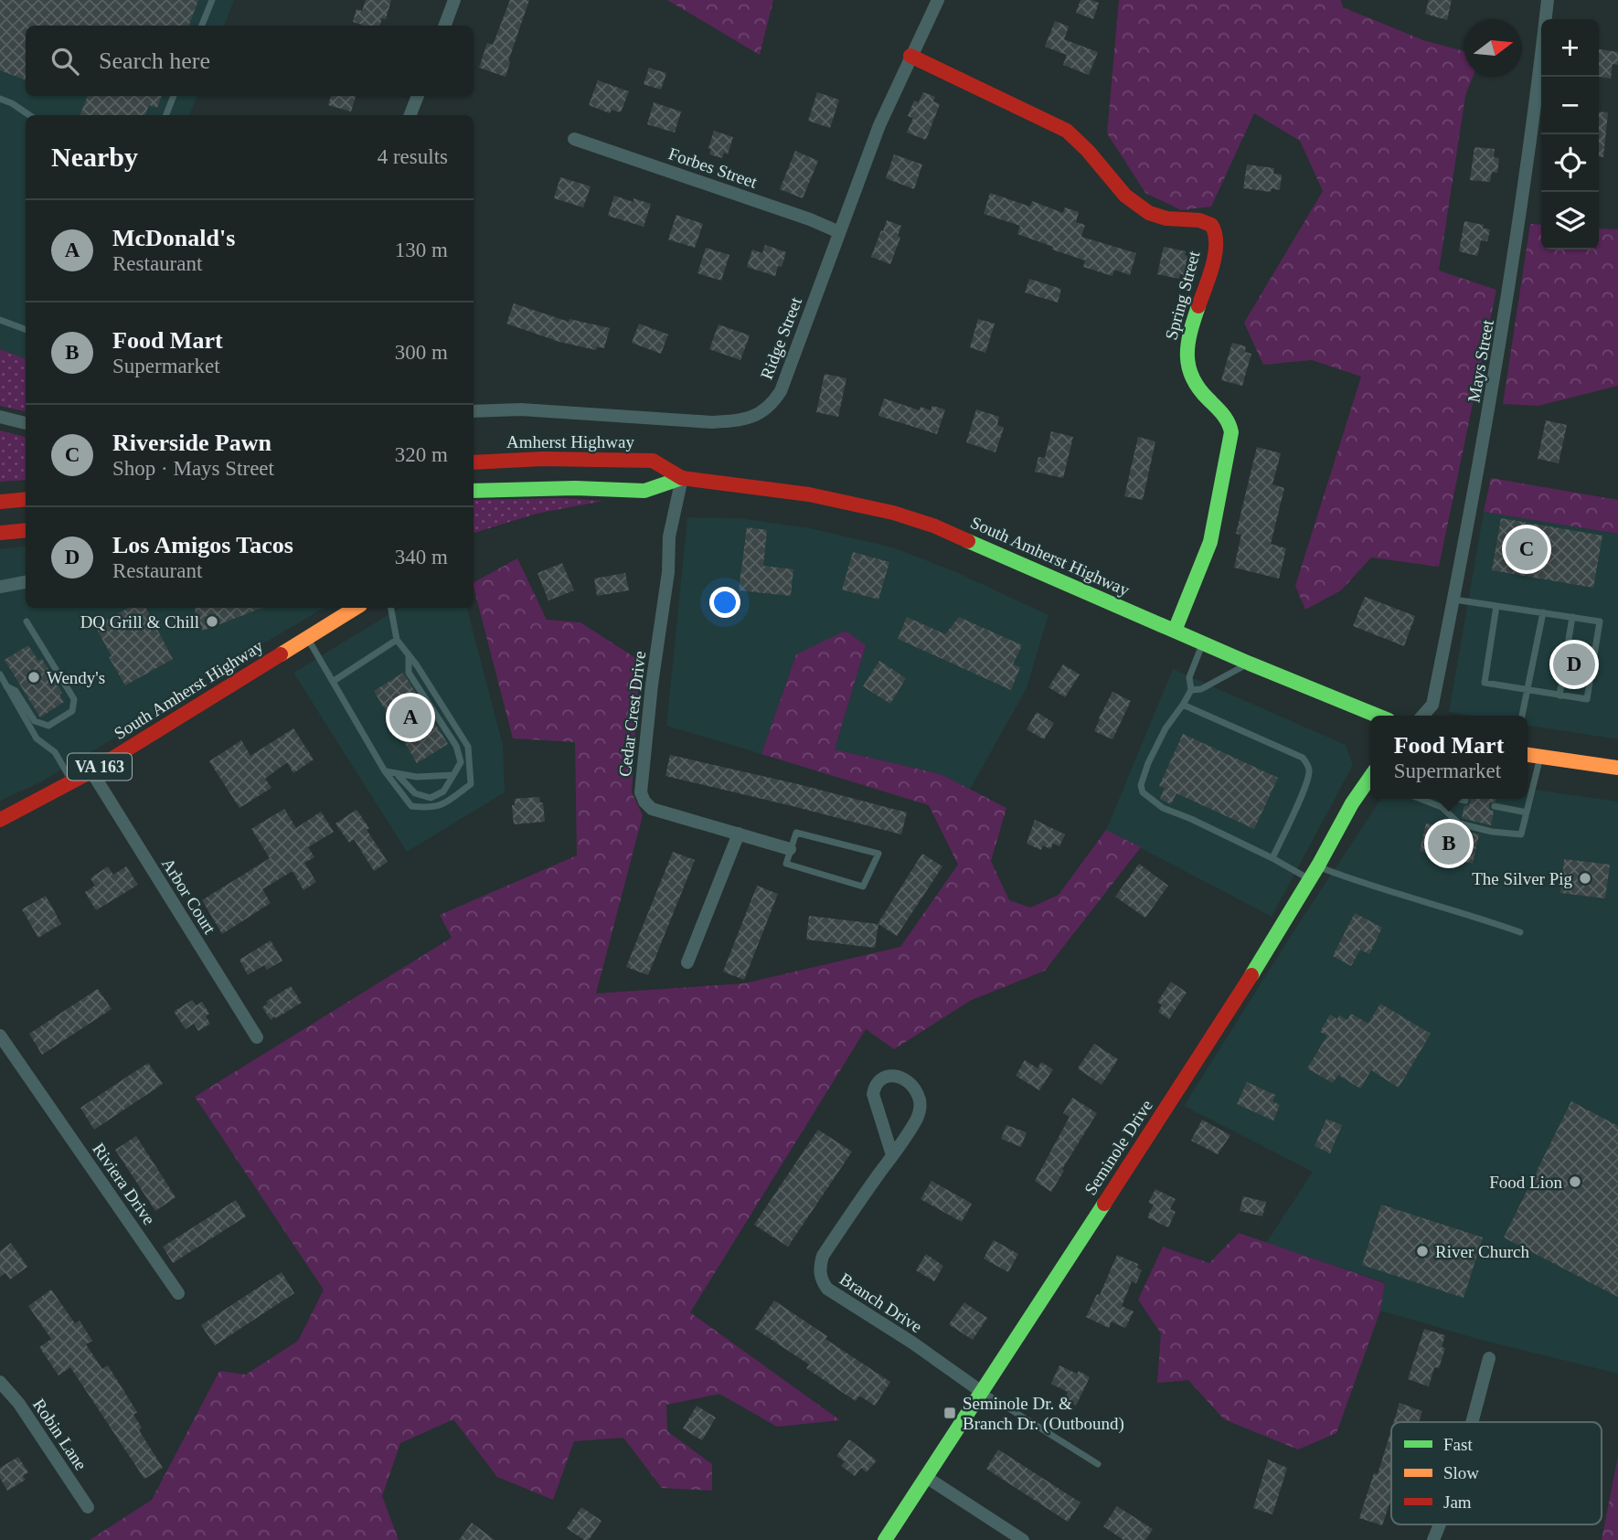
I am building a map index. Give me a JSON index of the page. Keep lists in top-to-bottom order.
{
  "streets": {
    "main road": [
      "Spring Street",
      "Amherst Highway",
      "South Amherst Highway",
      "VA 163",
      "Seminole Drive"
    ],
    "street": [
      "Forbes Street",
      "Ridge Street",
      "Mays Street",
      "Cedar Crest Drive",
      "Arbor Court",
      "Riviera Drive",
      "Branch Drive",
      "Robin Lane"
    ]
  },
  "crossings": [
    ["Forbes Street", "Ridge Street"],
    ["Spring Street", "Ridge Street"],
    ["Spring Street", "South Amherst Highway"],
    ["Amherst Highway", "South Amherst Highway"],
    ["Amherst Highway", "Cedar Crest Drive"],
    ["South Amherst Highway", "Cedar Crest Drive"],
    ["South Amherst Highway", "Arbor Court"],
    ["Seminole Drive", "Branch Drive"]
  ],
  "places": {
    "other": [
      "DQ Grill & Chill",
      "Wendy's",
      "The Silver Pig",
      "Food Lion",
      "River Church"
    ],
    "transit": ["Seminole Dr. & Branch Dr. (Outbound)"]
  },
  "legend": ["Fast", "Slow", "Jam"],
  "north": "right",
  "page": {
    "map_buttons": ["+", "−"],
    "search": "Search here",
    "heading": ["Nearby", "4 results"],
    "list": [
      {
        "mark": "A",
        "name": "McDonald's",
        "note": "Restaurant",
        "value": "130 m"
      },
      {
        "mark": "B",
        "name": "Food Mart",
        "note": "Supermarket",
        "value": "300 m"
      },
      {
        "mark": "C",
        "name": "Riverside Pawn",
        "note": "Shop · Mays Street",
        "value": "320 m"
      },
      {
        "mark": "D",
        "name": "Los Amigos Tacos",
        "note": "Restaurant",
        "value": "340 m"
      }
    ],
    "pins": [
      "C",
      "D",
      "A",
      "B"
    ],
    "popup": ["Food Mart", "Supermarket"]
  }
}
